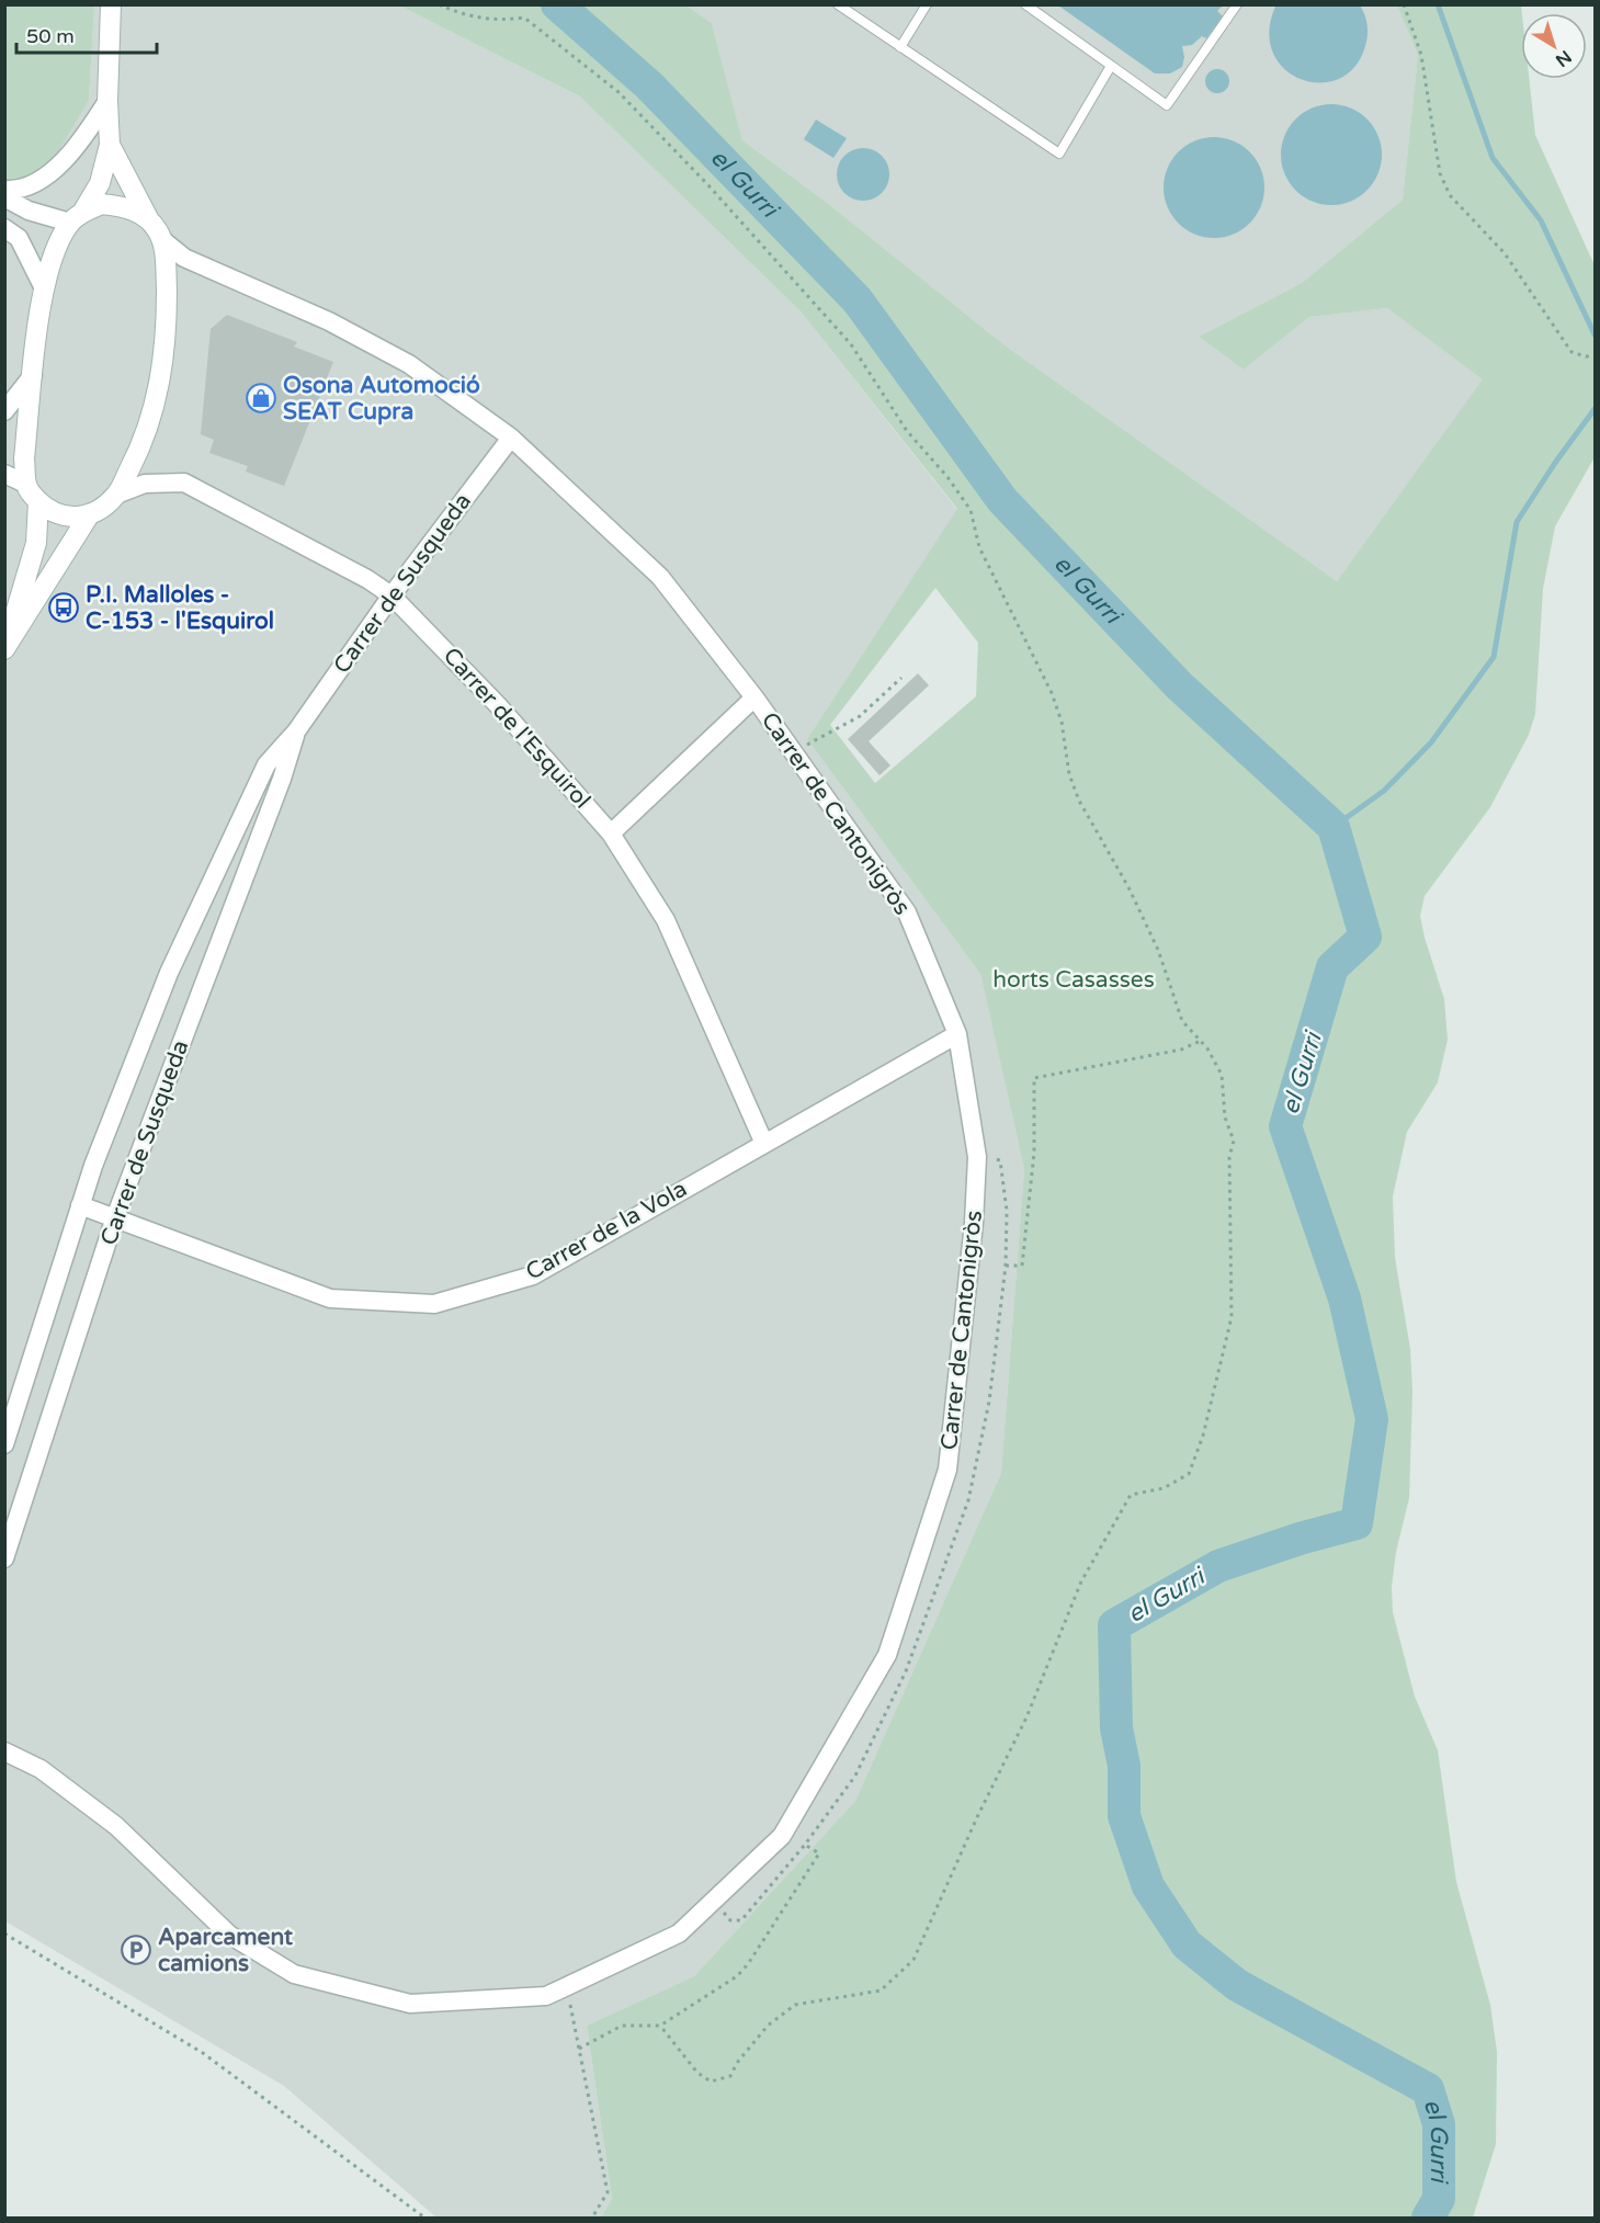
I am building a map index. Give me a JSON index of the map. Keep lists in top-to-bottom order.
{
  "streets": {
    "street": [
      "Carrer de Susqueda",
      "Carrer de l'Esquirol",
      "Carrer de Cantonigròs",
      "Carrer de la Vola"
    ]
  },
  "crossings": [
    ["Carrer de Susqueda", "Carrer de l'Esquirol"],
    ["Carrer de Susqueda", "Carrer de Cantonigròs"],
    ["Carrer de Susqueda", "Carrer de la Vola"],
    ["Carrer de l'Esquirol", "Carrer de la Vola"],
    ["Carrer de Cantonigròs", "Carrer de la Vola"]
  ],
  "water": ["el Gurri"],
  "parks": ["horts Casasses"],
  "places": {
    "shop": ["Osona Automoció SEAT Cupra"],
    "bus stop": ["P.I. Malloles - C-153 - l'Esquirol"],
    "parking": ["Aparcament camions"]
  },
  "scale_bar": "50 m",
  "north": "bottom right"
}
